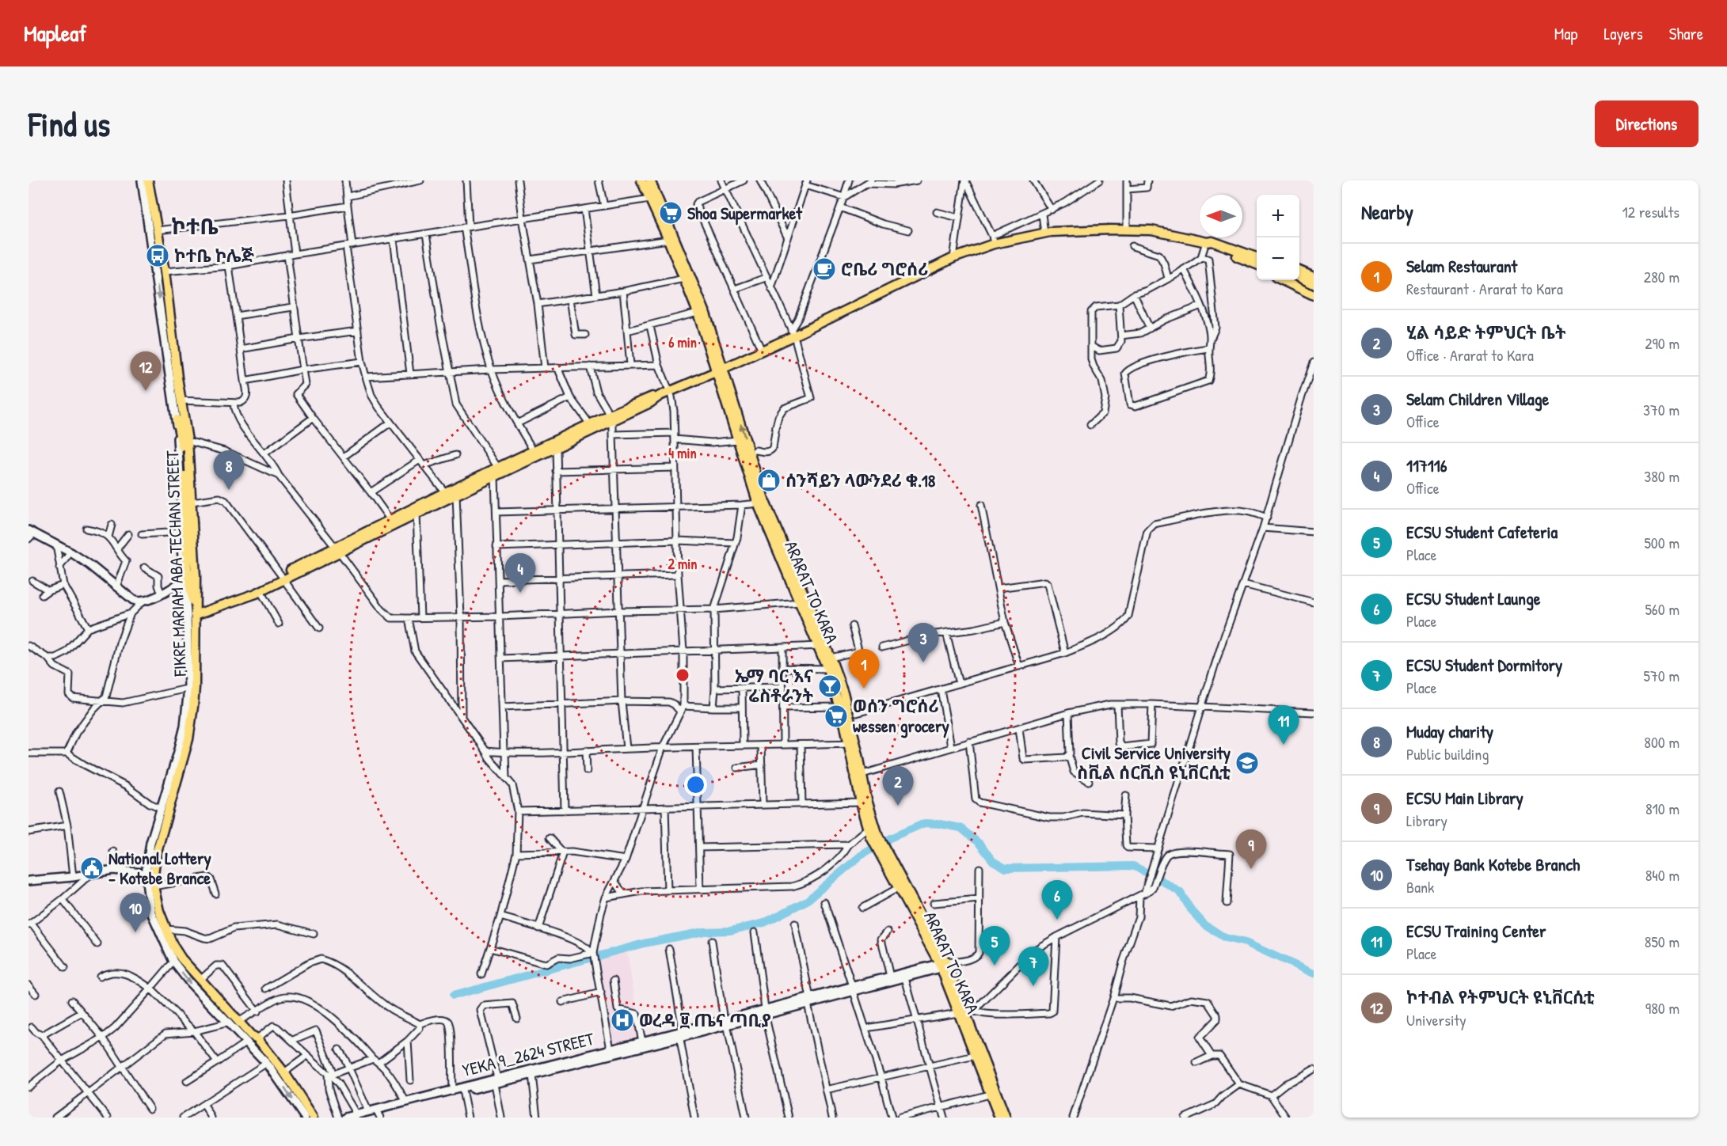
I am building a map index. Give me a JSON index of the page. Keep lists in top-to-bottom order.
{
  "streets": {
    "main road": ["FIKRE MARIAM ABA TECHAN STREET", "ARARAT TO KARA"],
    "street": ["YEKA 9_2624 STREET"]
  },
  "crossings": [
    ["ARARAT TO KARA", "YEKA 9_2624 STREET"]
  ],
  "districts": ["ኮተቤ"],
  "places": {
    "supermarket": ["Shoa Supermarket", "ወሰን ግሮሰሪ wessen grocery"],
    "bus stop": ["ኮተቤ ኮሌጅ"],
    "cafe": ["ሮቤሪ ግሮሰሪ"],
    "shop": ["ሰንሻይን ላውንደሪ ቁ.18"],
    "bar": ["ኤማ ባር እና ሬስቶራንት"],
    "school or university": ["Civil Service University ስቪል ሰርቪስ ዩኒቨርሲቲ"],
    "public building": ["National Lottery - Kotebe Brance"],
    "hospital": ["ወረዳ ፱ ጤና ጣቢያ"]
  },
  "north": "left",
  "page": {
    "header": "Mapleaf",
    "nav": ["Map", "Layers", "Share"],
    "buttons": "Directions",
    "title": "Find us",
    "heading": ["Nearby", "12 results"],
    "map_buttons": ["+", "−"],
    "list": [
      {
        "mark": "1",
        "name": "Selam Restaurant",
        "note": "Restaurant · Ararat to Kara",
        "value": "280 m"
      },
      {
        "mark": "2",
        "name": "ሂል ሳይድ ትምህርት ቤት",
        "note": "Office · Ararat to Kara",
        "value": "290 m"
      },
      {
        "mark": "3",
        "name": "Selam Children Village",
        "note": "Office",
        "value": "370 m"
      },
      {
        "mark": "4",
        "name": "117116",
        "note": "Office",
        "value": "380 m"
      },
      {
        "mark": "5",
        "name": "ECSU Student Cafeteria",
        "note": "Place",
        "value": "500 m"
      },
      {
        "mark": "6",
        "name": "ECSU Student Launge",
        "note": "Place",
        "value": "560 m"
      },
      {
        "mark": "7",
        "name": "ECSU Student Dormitory",
        "note": "Place",
        "value": "570 m"
      },
      {
        "mark": "8",
        "name": "Muday charity",
        "note": "Public building",
        "value": "800 m"
      },
      {
        "mark": "9",
        "name": "ECSU Main Library",
        "note": "Library",
        "value": "810 m"
      },
      {
        "mark": "10",
        "name": "Tsehay Bank Kotebe Branch",
        "note": "Bank",
        "value": "840 m"
      },
      {
        "mark": "11",
        "name": "ECSU Training Center",
        "note": "Place",
        "value": "850 m"
      },
      {
        "mark": "12",
        "name": "ኮተብል የትምህርት ዩኒቨርሲቲ",
        "note": "University",
        "value": "980 m"
      }
    ],
    "pins": [
      "12",
      "8",
      "4",
      "3",
      "1",
      "11",
      "2",
      "9",
      "6",
      "10",
      "5",
      "7"
    ]
  },
  "rings": ["6 min", "4 min", "2 min"]
}
